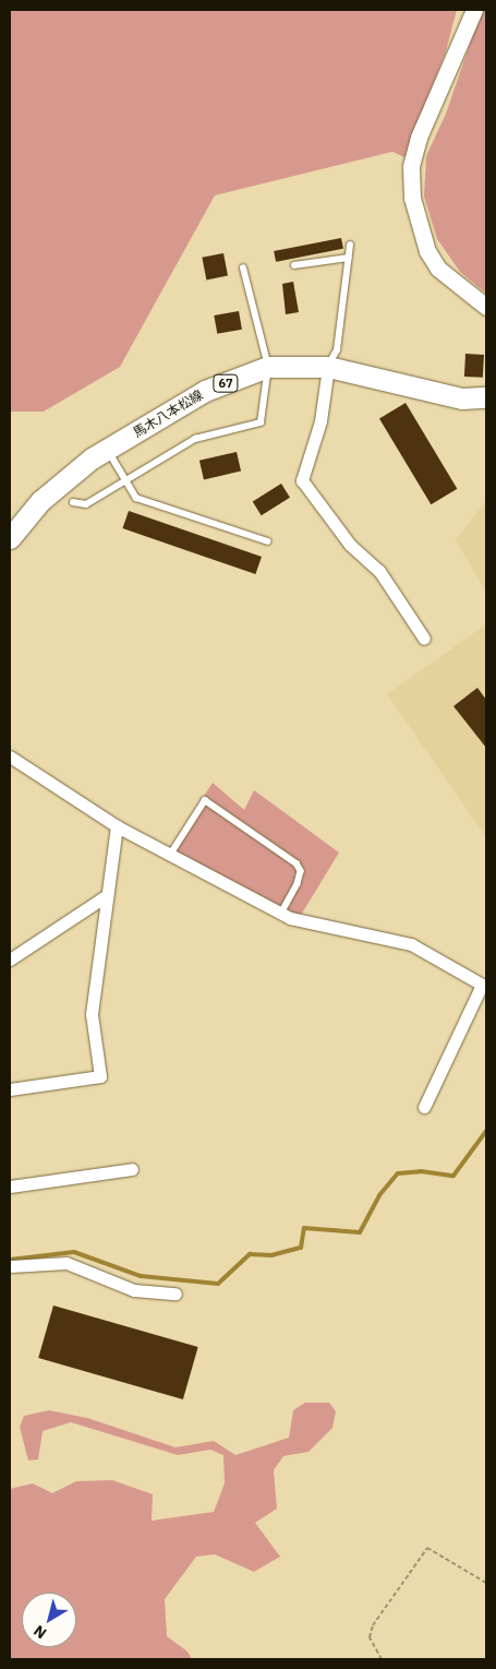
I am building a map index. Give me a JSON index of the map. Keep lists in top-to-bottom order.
{
  "streets": {
    "main road": ["67", "馬木八本松線"]
  },
  "north": "bottom left"
}
